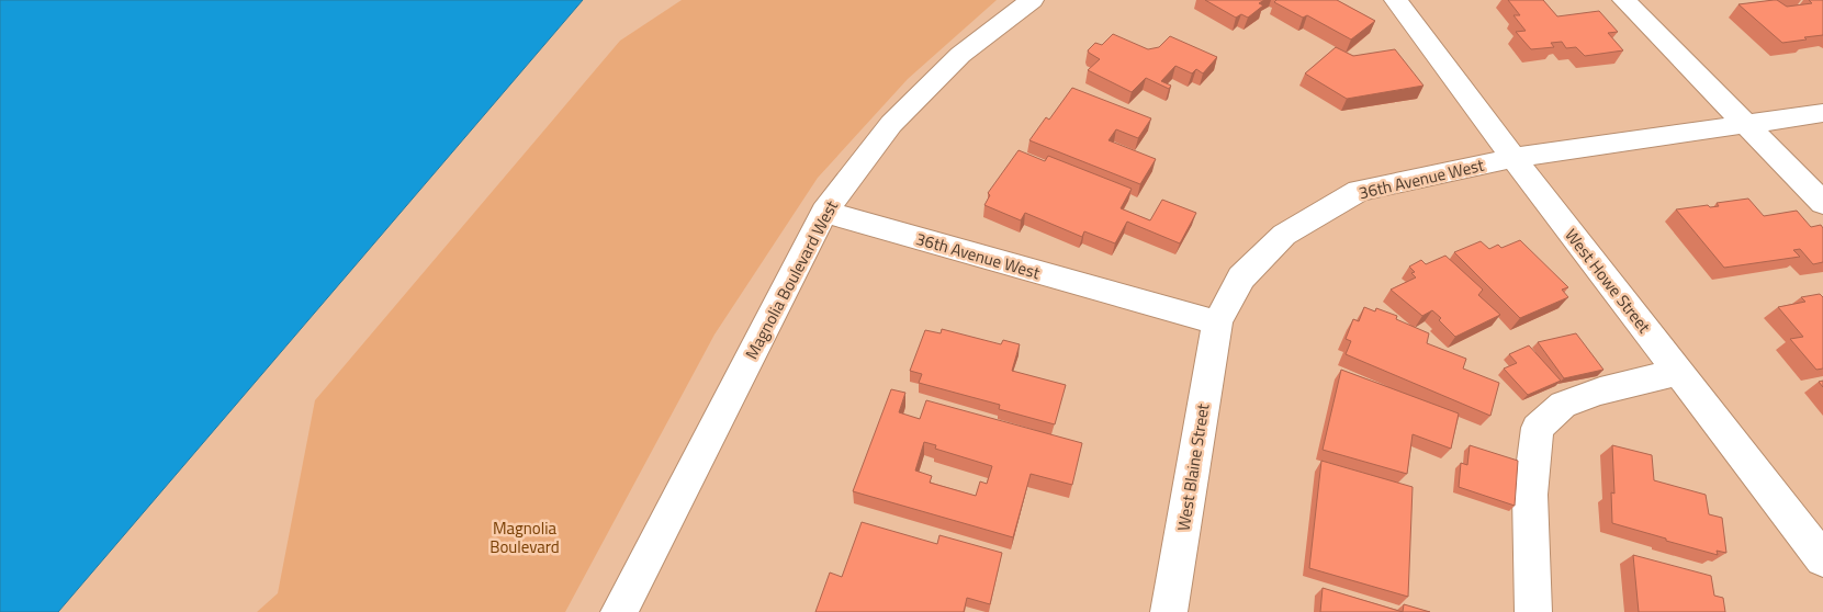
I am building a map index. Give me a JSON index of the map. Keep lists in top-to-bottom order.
{
  "streets": {
    "street": [
      "36th Avenue West",
      "Magnolia Boulevard West",
      "West Howe Street",
      "West Blaine Street"
    ]
  },
  "crossings": [
    ["36th Avenue West", "Magnolia Boulevard West"],
    ["36th Avenue West", "West Howe Street"],
    ["36th Avenue West", "West Blaine Street"]
  ],
  "parks": ["Magnolia Boulevard"]
}
